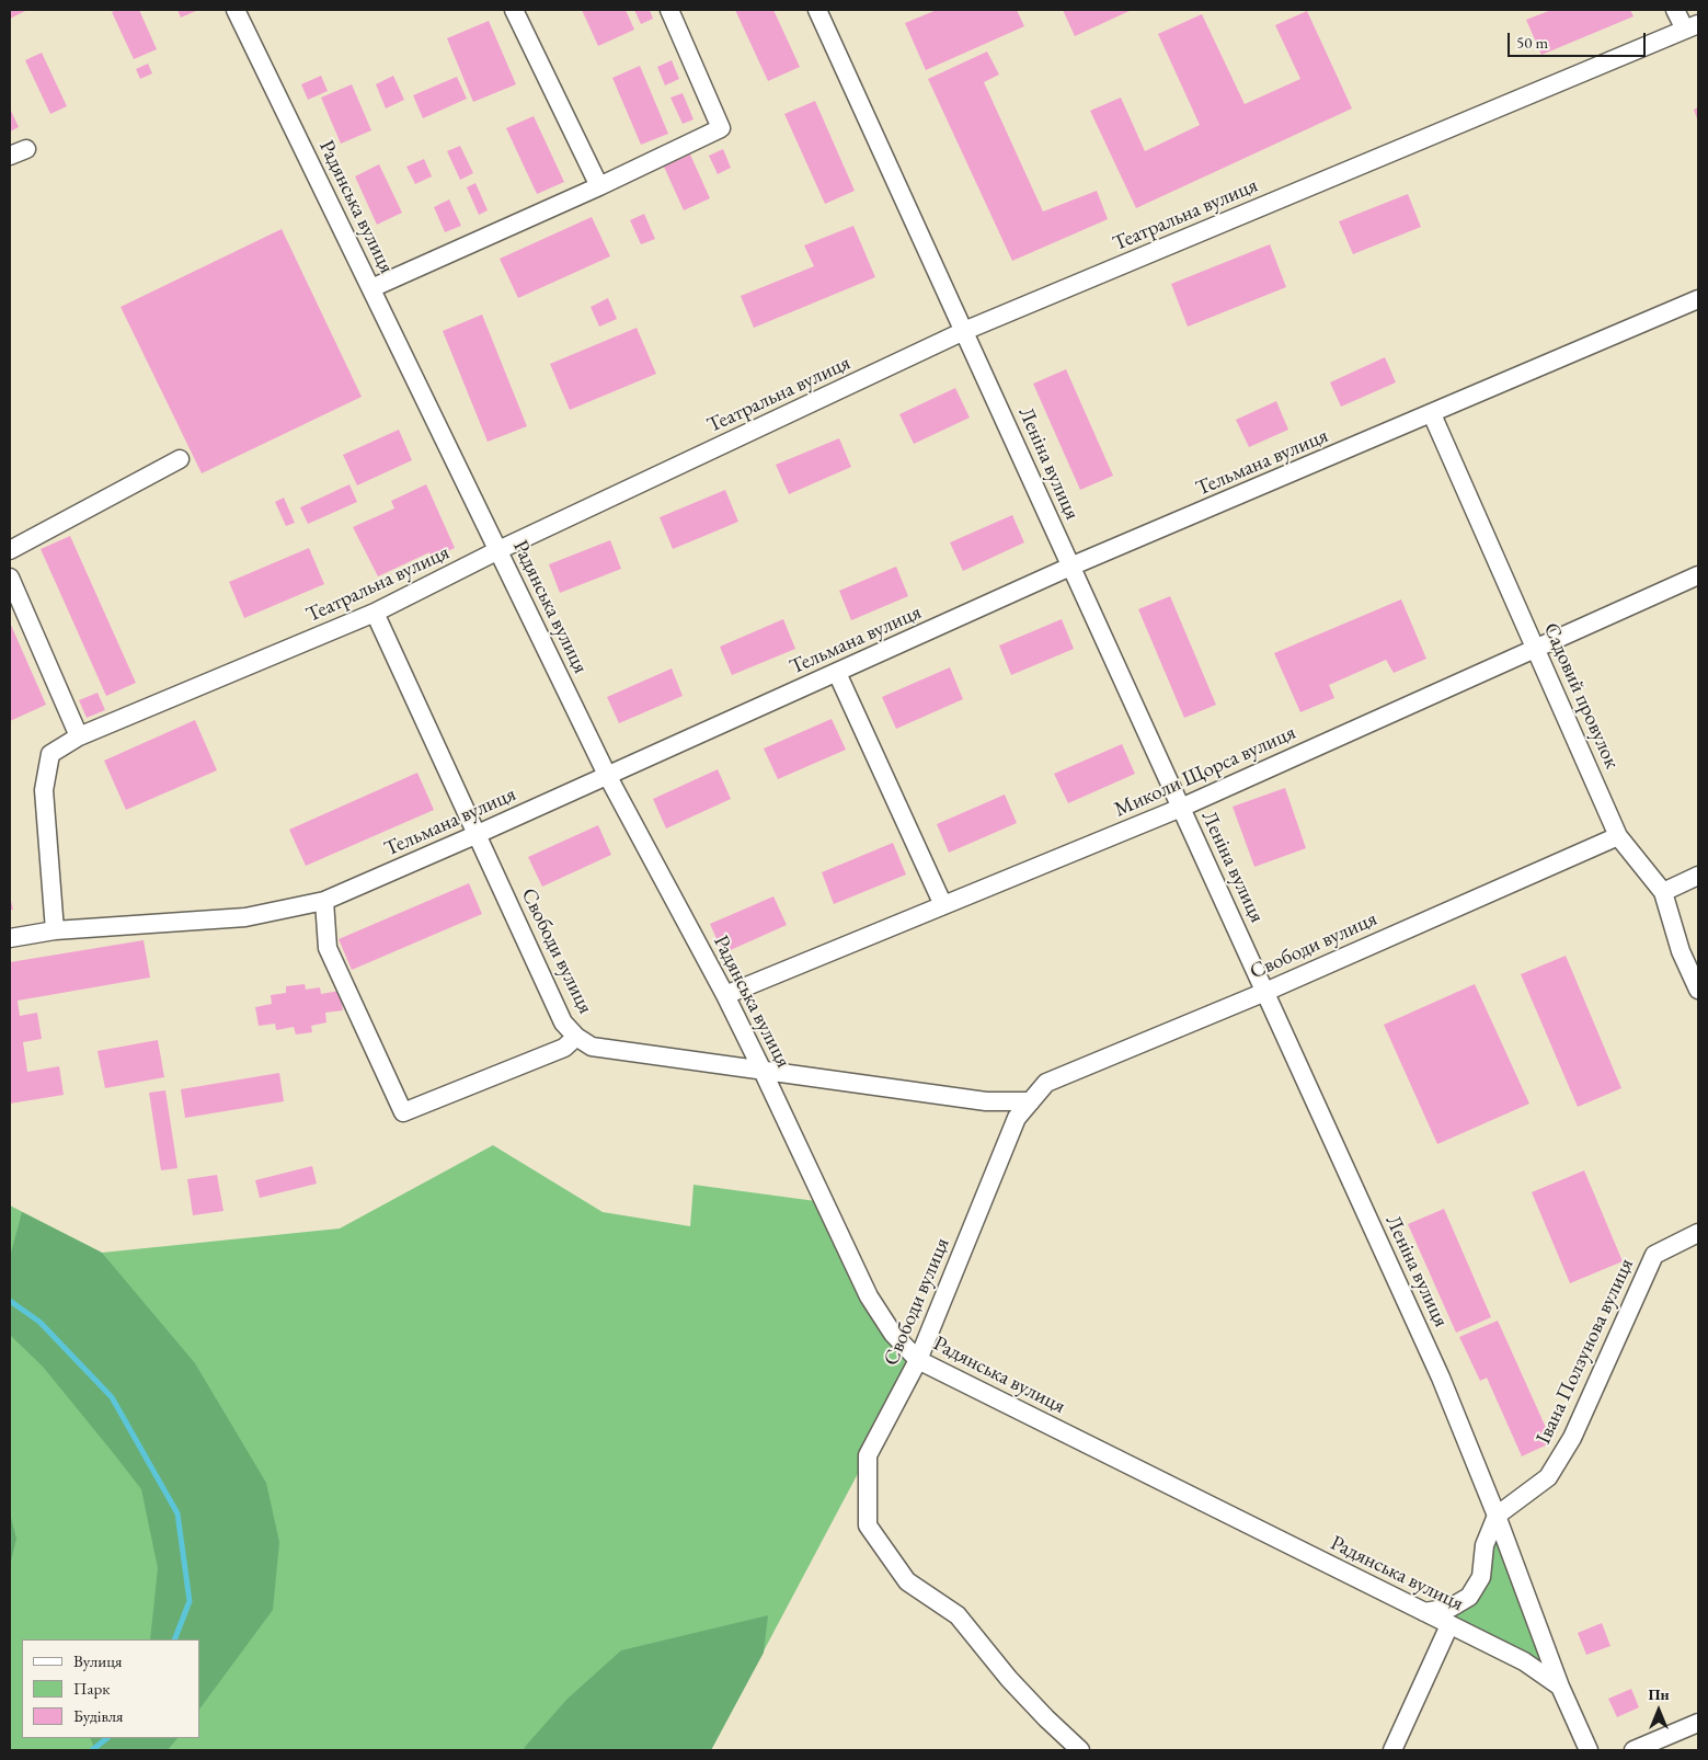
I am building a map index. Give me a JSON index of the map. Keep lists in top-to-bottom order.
{
  "streets": {
    "street": [
      "Радянська вулиця",
      "Театральна вулиця",
      "Тельмана вулиця",
      "Леніна вулиця",
      "Садовий провулок",
      "Миколи Щорса вулиця",
      "Свободи вулиця",
      "Івана Ползунова вулиця"
    ]
  },
  "crossings": [
    ["Радянська вулиця", "Театральна вулиця"],
    ["Радянська вулиця", "Тельмана вулиця"],
    ["Радянська вулиця", "Леніна вулиця"],
    ["Радянська вулиця", "Миколи Щорса вулиця"],
    ["Радянська вулиця", "Свободи вулиця"],
    ["Театральна вулиця", "Тельмана вулиця"],
    ["Театральна вулиця", "Леніна вулиця"],
    ["Театральна вулиця", "Свободи вулиця"],
    ["Тельмана вулиця", "Леніна вулиця"],
    ["Тельмана вулиця", "Садовий провулок"],
    ["Тельмана вулиця", "Свободи вулиця"],
    ["Леніна вулиця", "Миколи Щорса вулиця"],
    ["Леніна вулиця", "Свободи вулиця"],
    ["Леніна вулиця", "Івана Ползунова вулиця"],
    ["Садовий провулок", "Миколи Щорса вулиця"],
    ["Садовий провулок", "Свободи вулиця"]
  ],
  "legend": ["Вулиця", "Парк", "Будівля"],
  "scale_bar": "50 m",
  "north": "top"
}
